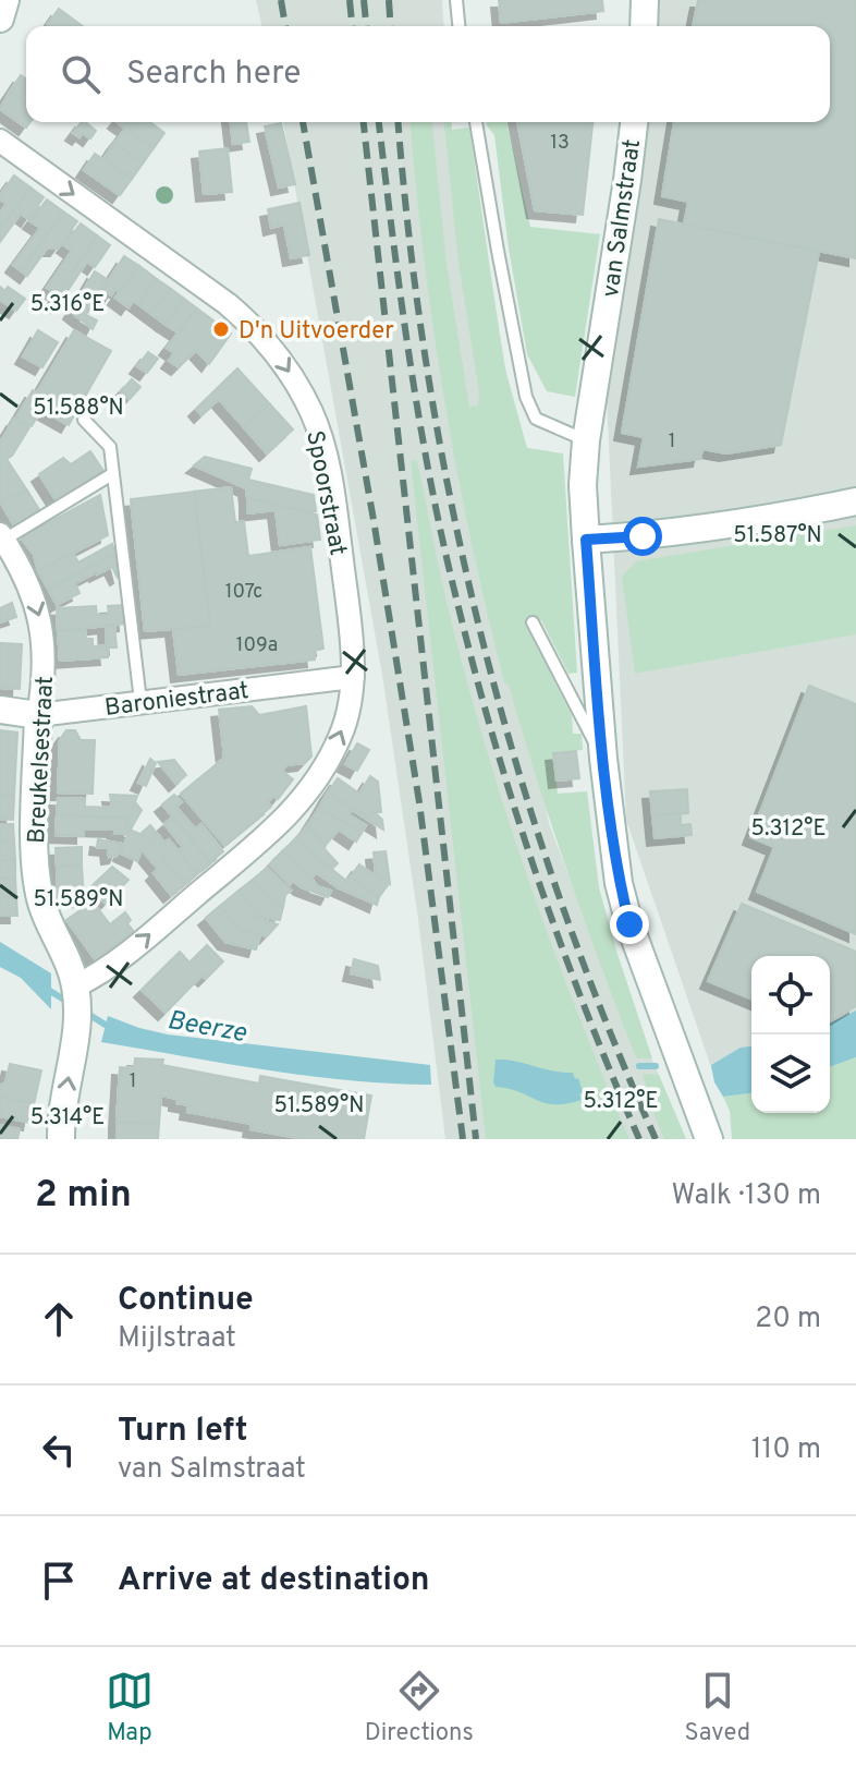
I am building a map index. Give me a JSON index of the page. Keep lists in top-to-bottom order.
{
  "streets": {
    "street": [
      "van Salmstraat",
      "Spoorstraat",
      "Baroniestraat",
      "Breukelsestraat"
    ]
  },
  "crossings": [
    ["Spoorstraat", "Baroniestraat"],
    ["Spoorstraat", "Breukelsestraat"],
    ["Baroniestraat", "Breukelsestraat"]
  ],
  "one_way": ["Breukelsestraat"],
  "water": ["Beerze"],
  "places": ["D'n Uitvoerder"],
  "house_numbers": [
    "13",
    "1",
    "107c",
    "109a",
    "1"
  ],
  "page": {
    "search": "Search here",
    "heading": ["2 min", "Walk · 130 m"],
    "list": [
      ["Continue", "Mijlstraat", "20 m"],
      ["Turn left", "van Salmstraat", "110 m"],
      "Arrive at destination"
    ],
    "nav": ["Map", "Directions", "Saved"]
  },
  "coordinates": [
    "5.316°E",
    "51.588°N",
    "51.587°N",
    "5.312°E",
    "51.589°N",
    "5.314°E"
  ]
}
